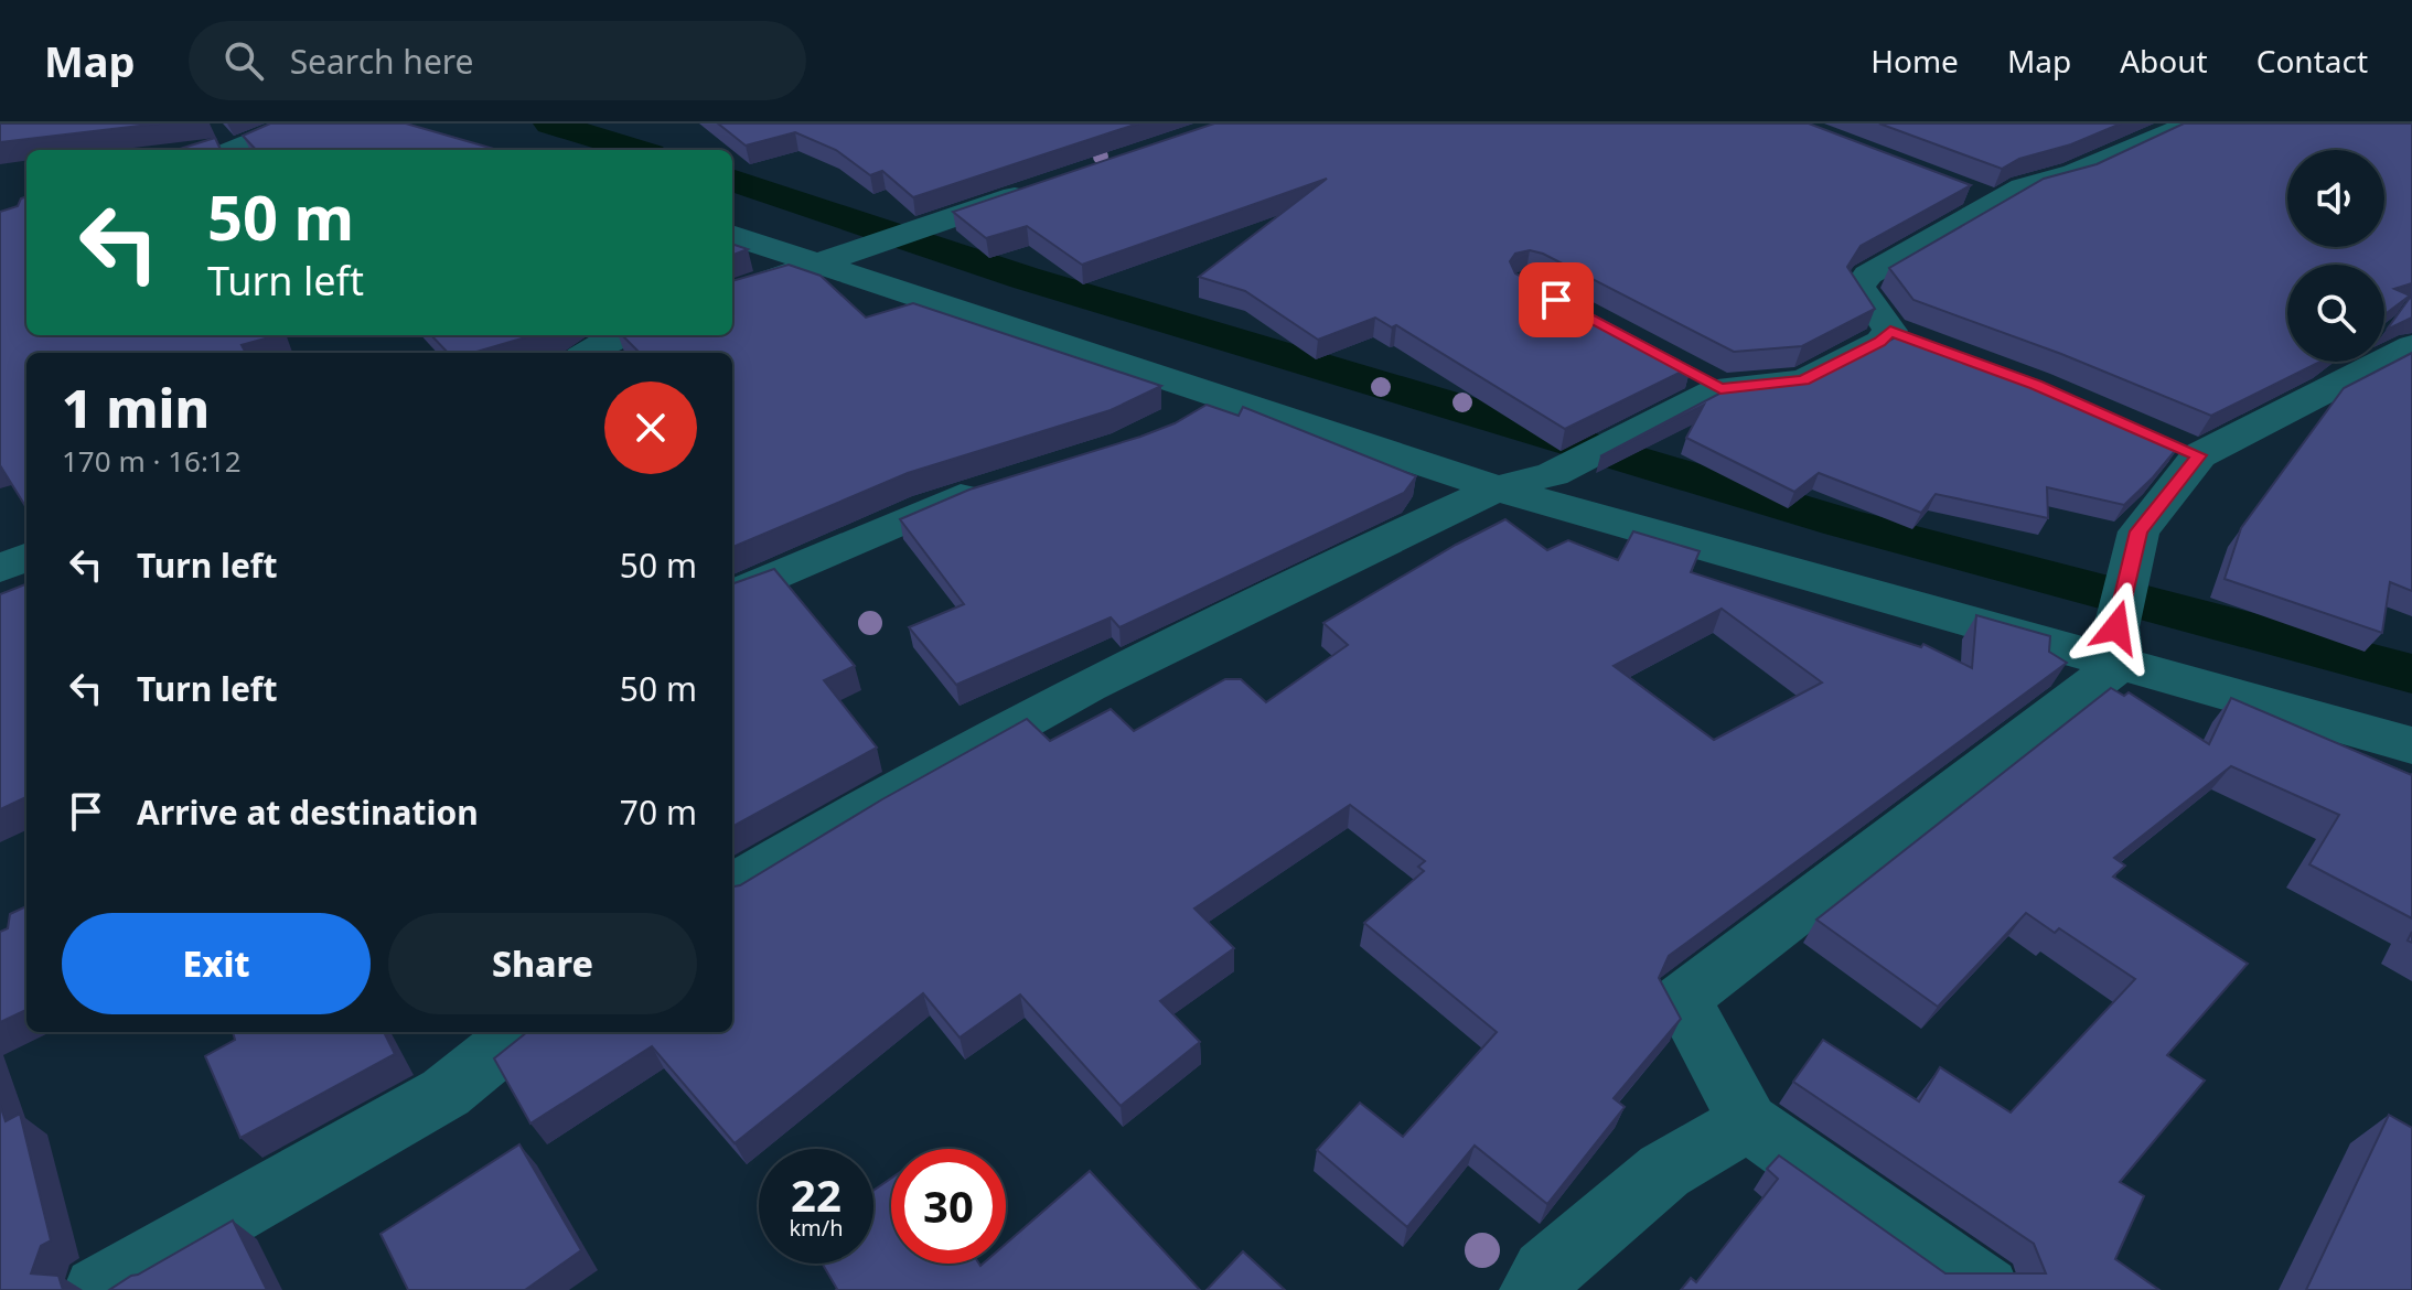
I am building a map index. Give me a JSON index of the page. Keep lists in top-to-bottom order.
{
  "page": {
    "header": "Map",
    "search": "Search here",
    "nav": [
      "Home",
      "Map",
      "About",
      "Contact"
    ],
    "turn": ["50 m", "Turn left"],
    "heading": ["1 min", "170 m · 16:12"],
    "list": [
      {
        "name": "Turn left",
        "value": "50 m"
      },
      {
        "name": "Turn left",
        "value": "50 m"
      },
      {
        "name": "Arrive at destination",
        "value": "70 m"
      }
    ],
    "buttons": ["Exit", "Share"],
    "speed": "22 km/h",
    "limit": "30"
  }
}
